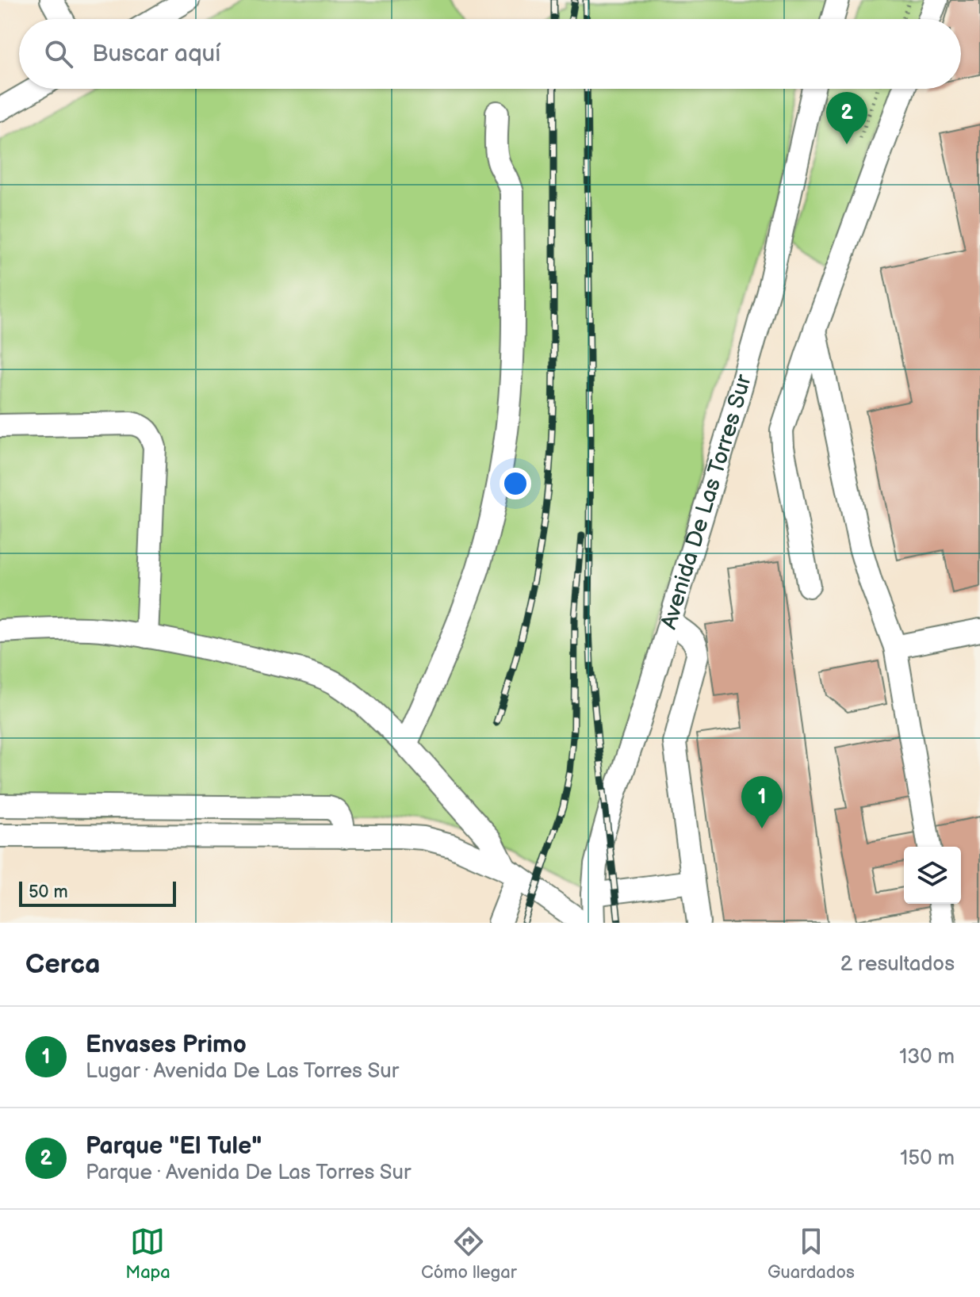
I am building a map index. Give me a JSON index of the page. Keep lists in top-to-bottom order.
{
  "streets": {
    "street": ["Avenida De Las Torres Sur"]
  },
  "scale_bar": "50 m",
  "page": {
    "search": "Buscar aquí",
    "pins": ["2", "1"],
    "scale": "50 m",
    "heading": ["Cerca", "2 resultados"],
    "list": [
      {
        "mark": "1",
        "name": "Envases Primo",
        "note": "Lugar · Avenida De Las Torres Sur",
        "value": "130 m"
      },
      {
        "mark": "2",
        "name": "Parque \"El Tule\"",
        "note": "Parque · Avenida De Las Torres Sur",
        "value": "150 m"
      }
    ],
    "nav": ["Mapa", "Cómo llegar", "Guardados"]
  }
}
